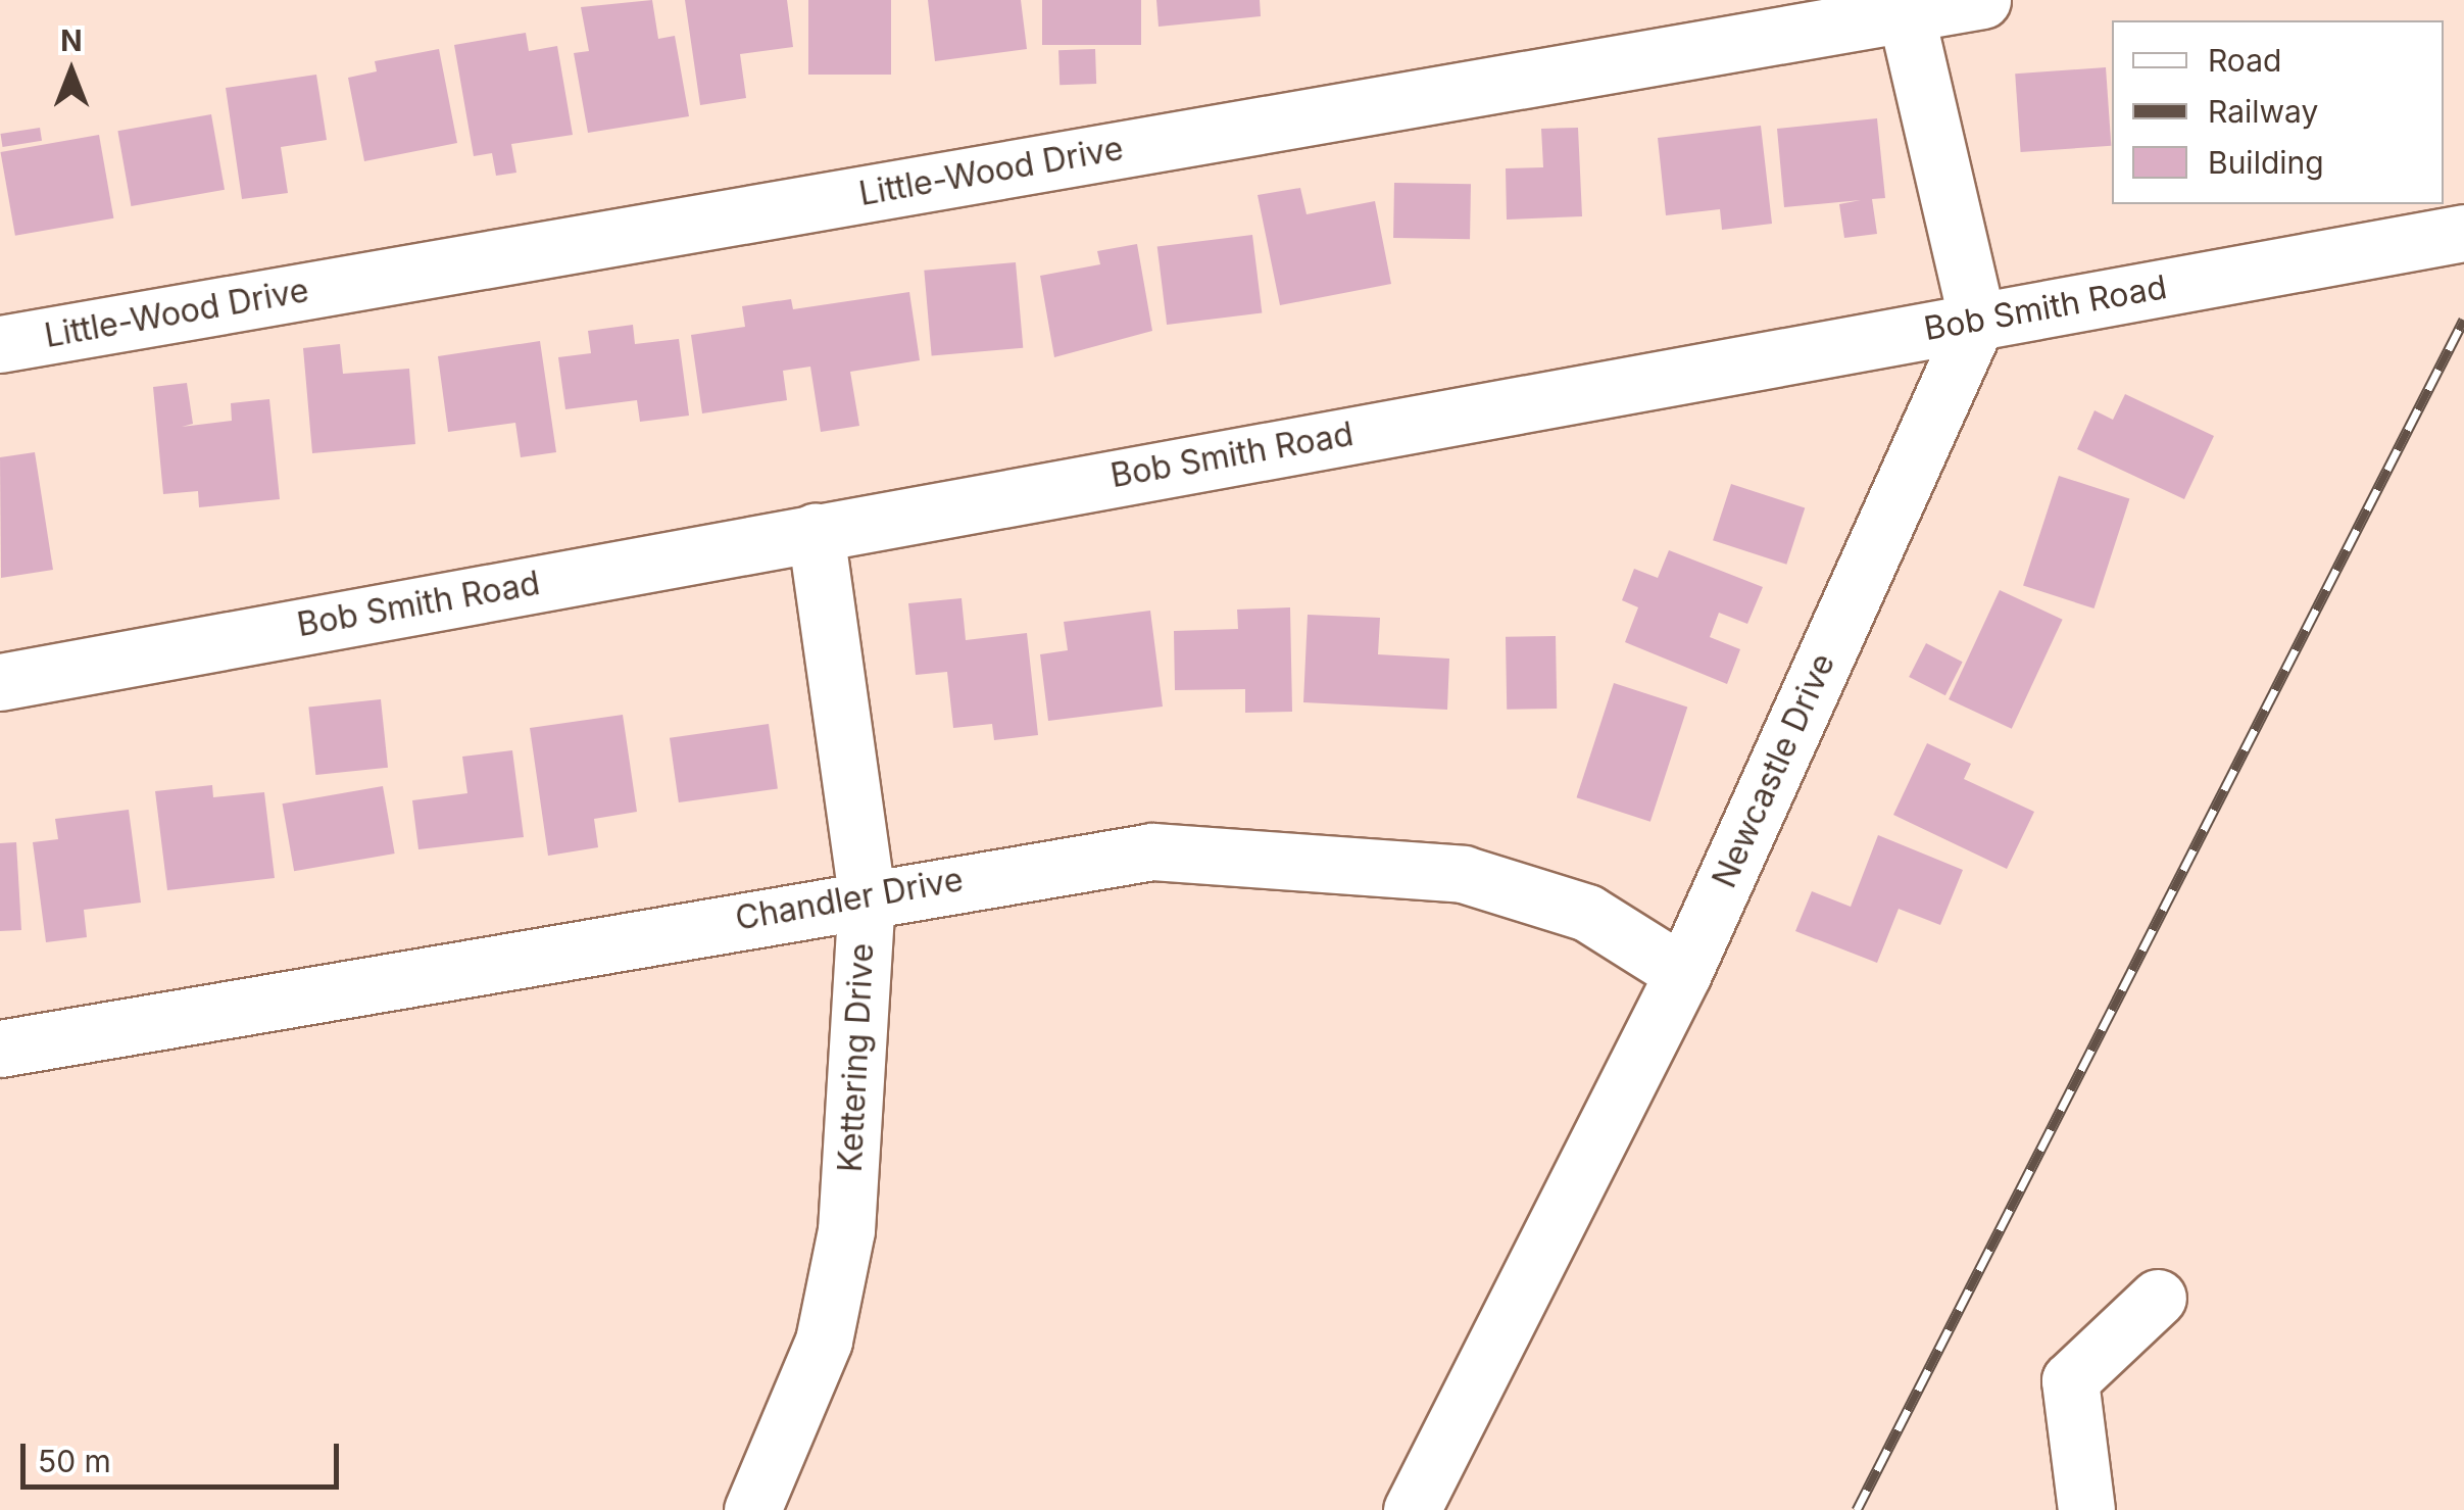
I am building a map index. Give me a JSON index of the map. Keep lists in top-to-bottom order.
{
  "streets": {
    "street": [
      "Little-Wood Drive",
      "Bob Smith Road",
      "Newcastle Drive",
      "Chandler Drive",
      "Kettering Drive"
    ]
  },
  "crossings": [
    ["Bob Smith Road", "Newcastle Drive"],
    ["Bob Smith Road", "Kettering Drive"],
    ["Newcastle Drive", "Chandler Drive"],
    ["Chandler Drive", "Kettering Drive"]
  ],
  "legend": ["Road", "Railway", "Building"],
  "scale_bar": "50 m",
  "north": "top"
}
